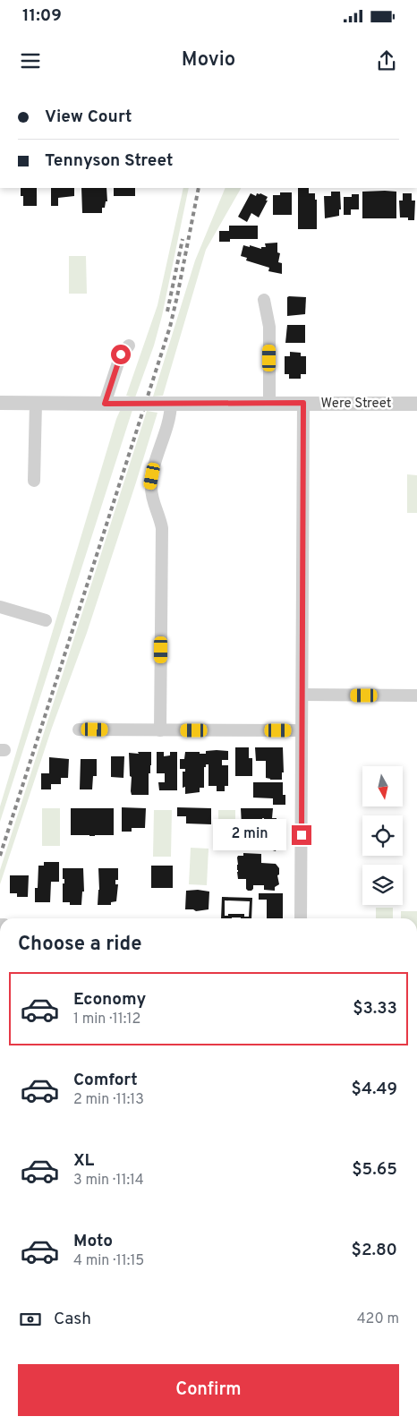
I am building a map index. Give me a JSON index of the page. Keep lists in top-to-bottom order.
{
  "streets": {
    "street": ["Were Street"]
  },
  "north": "bottom",
  "page": {
    "status": "11:09",
    "header": "Movio",
    "banner": ["View Court", "Tennyson Street"],
    "bubble": "2 min",
    "heading": "Choose a ride",
    "list": [
      {
        "name": "Economy",
        "note": "1 min · 11:12",
        "value": "$3.33"
      },
      {
        "name": "Comfort",
        "note": "2 min · 11:13",
        "value": "$4.49"
      },
      {
        "name": "XL",
        "note": "3 min · 11:14",
        "value": "$5.65"
      },
      {
        "name": "Moto",
        "note": "4 min · 11:15",
        "value": "$2.80"
      }
    ],
    "pay": ["Cash", "420 m"],
    "buttons": "Confirm"
  }
}
